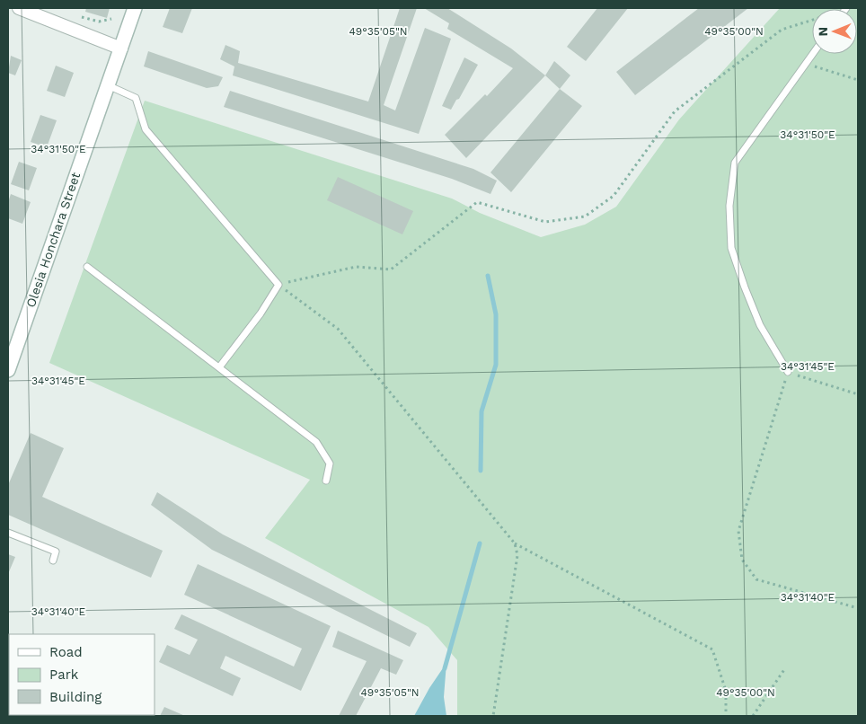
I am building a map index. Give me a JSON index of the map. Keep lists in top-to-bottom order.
{
  "streets": {
    "main road": ["Olesia Honchara Street"]
  },
  "legend": ["Road", "Park", "Building"],
  "north": "left",
  "coordinates": [
    "49°35'05\"N",
    "49°35'00\"N",
    "34°31'50\"E",
    "34°31'45\"E",
    "34°31'40\"E"
  ]
}
